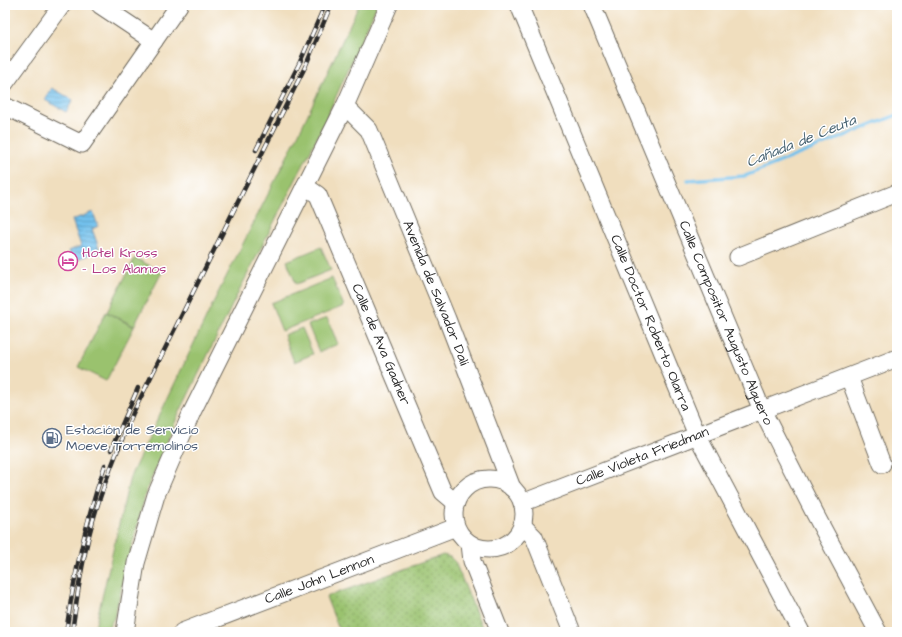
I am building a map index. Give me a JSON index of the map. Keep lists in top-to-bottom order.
{
  "streets": {
    "street": [
      "Avenida de Salvador Dalí",
      "Calle Doctor Roberto Olarra",
      "Calle Compositor Augusto Alguero",
      "Calle de Ava Gadner",
      "Calle Violeta Friedman",
      "Calle John Lennon"
    ]
  },
  "crossings": [
    ["Avenida de Salvador Dalí", "Calle de Ava Gadner"],
    ["Avenida de Salvador Dalí", "Calle Violeta Friedman"],
    ["Avenida de Salvador Dalí", "Calle John Lennon"],
    ["Calle Doctor Roberto Olarra", "Calle Violeta Friedman"],
    ["Calle Compositor Augusto Alguero", "Calle Violeta Friedman"],
    ["Calle de Ava Gadner", "Calle Violeta Friedman"],
    ["Calle de Ava Gadner", "Calle John Lennon"],
    ["Calle Violeta Friedman", "Calle John Lennon"]
  ],
  "water": ["Cañada de Ceuta"],
  "places": {
    "hotel": ["Hotel Kross - Los Alamos"],
    "fuel station": ["Estación de Servicio Moeve Torremolinos"]
  }
}
